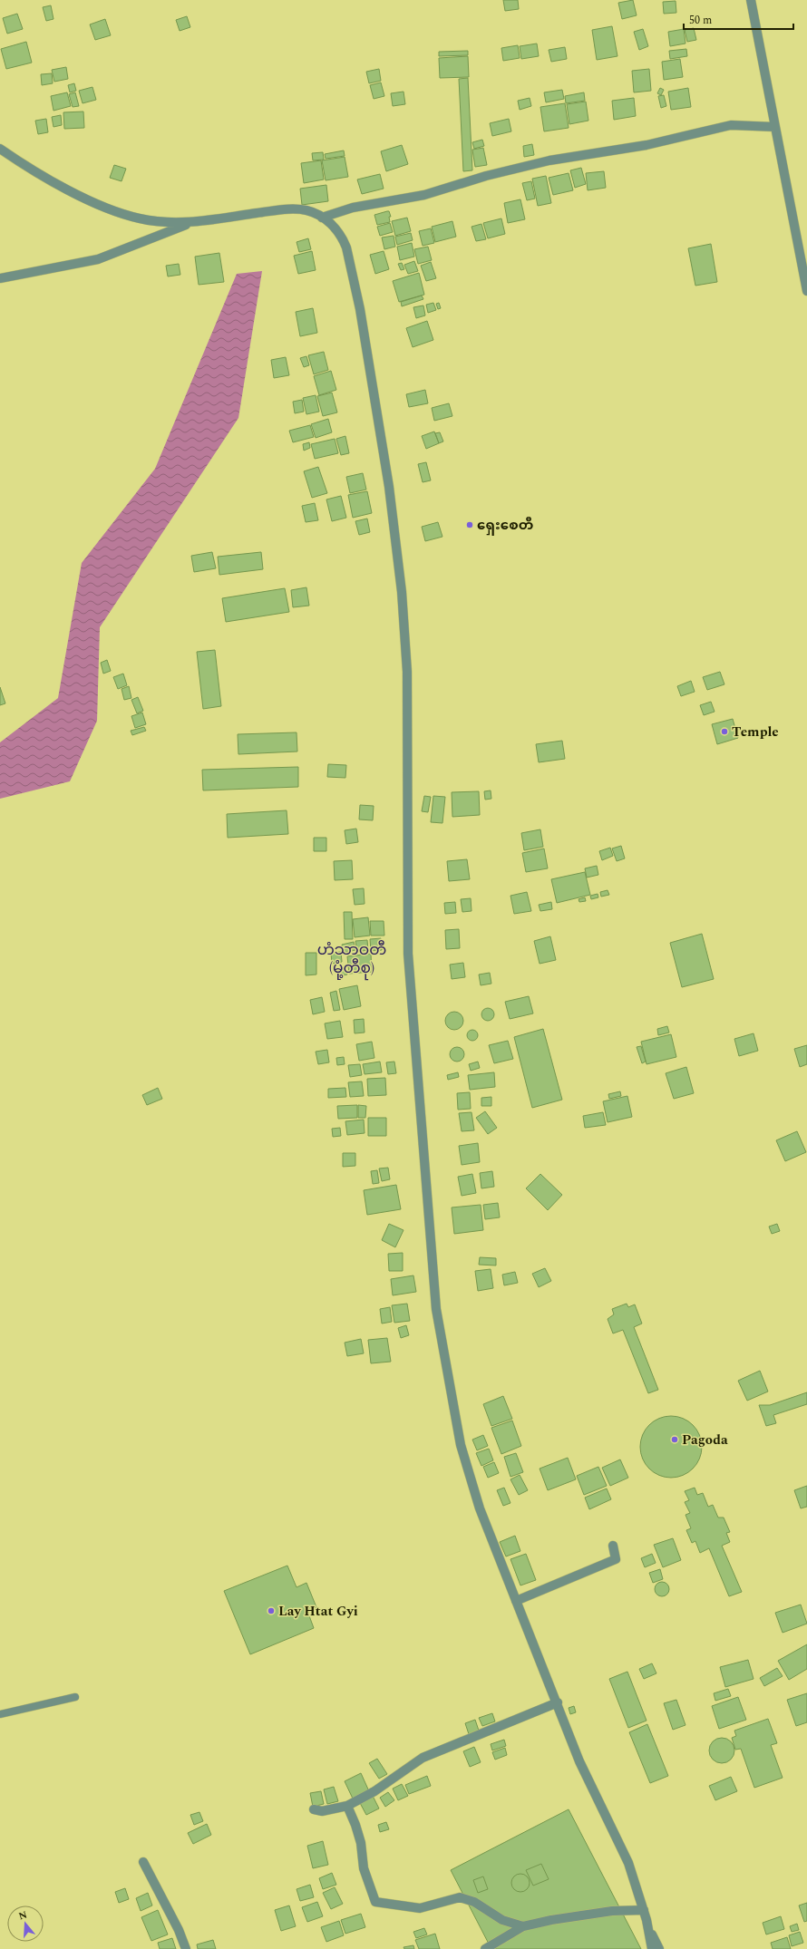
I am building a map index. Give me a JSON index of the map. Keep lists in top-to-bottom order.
{
  "districts": ["ဟံသာဝတီ (မုံ့တီစု)"],
  "places": [
    "ရှေးစေတီ",
    "Temple",
    "Pagoda",
    "Lay Htat Gyi"
  ],
  "scale_bar": "50 m",
  "north": "top"
}
